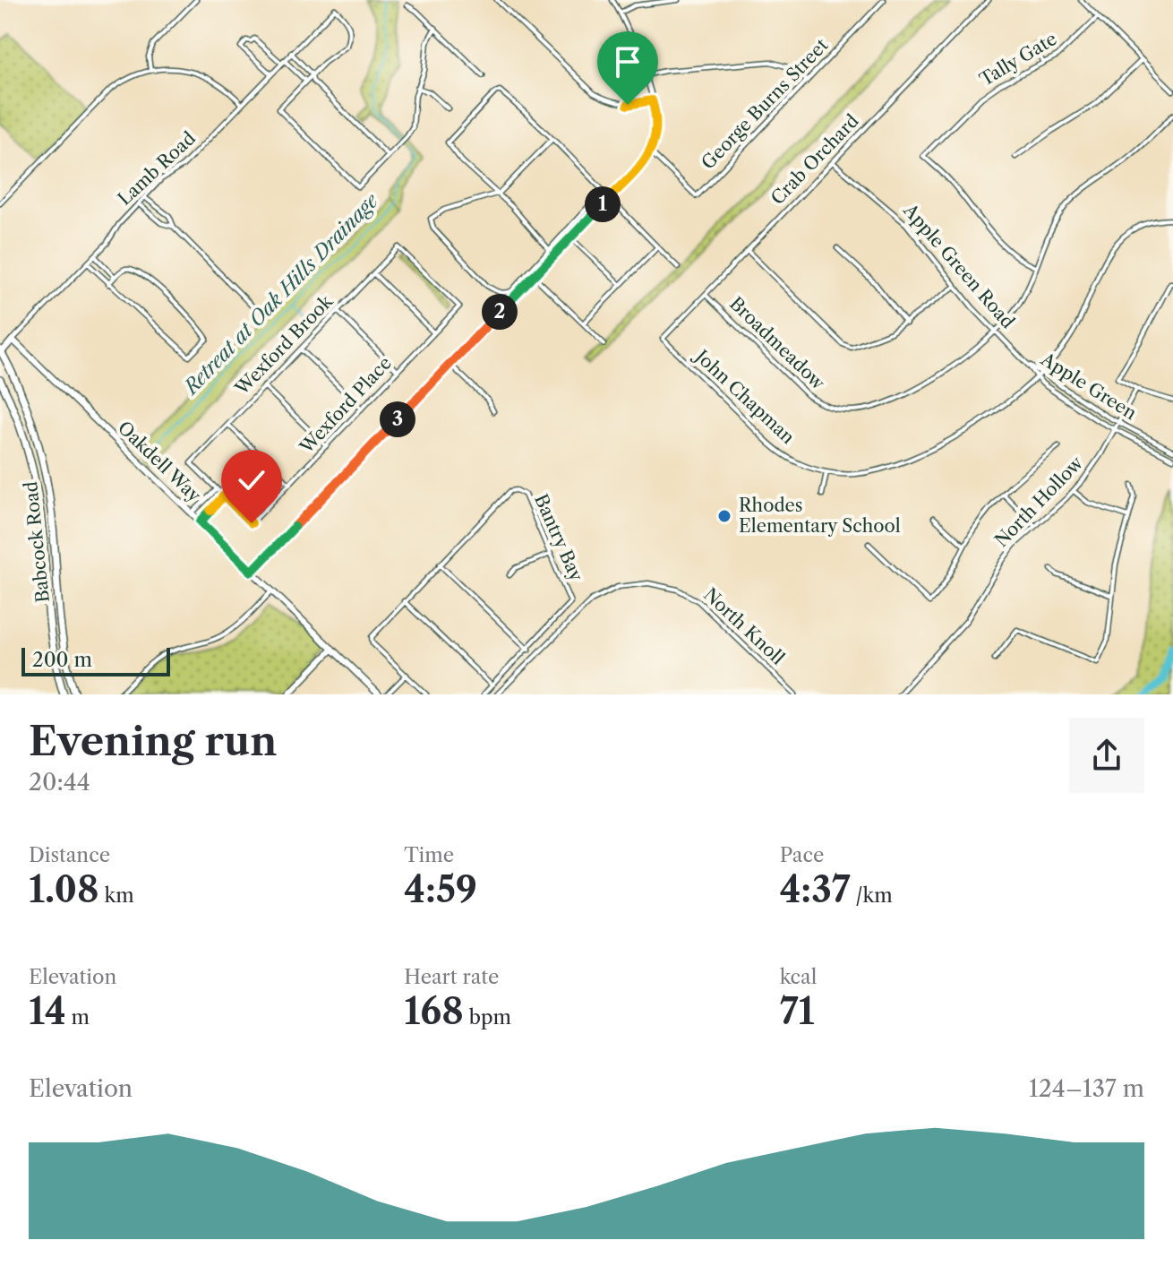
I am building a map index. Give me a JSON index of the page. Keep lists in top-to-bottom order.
{
  "streets": {
    "main road": ["Babcock Road"],
    "street": [
      "Tally Gate",
      "George Burns Street",
      "Crab Orchard",
      "Lamb Road",
      "Apple Green Road",
      "Broadmeadow",
      "Wexford Brook",
      "Apple Green",
      "John Chapman",
      "Wexford Place",
      "Oakdell Way",
      "North Hollow",
      "Bantry Bay",
      "North Knoll"
    ]
  },
  "crossings": [
    ["Tally Gate", "Broadmeadow"],
    ["Crab Orchard", "Apple Green Road"],
    ["Crab Orchard", "Broadmeadow"],
    ["Crab Orchard", "John Chapman"],
    ["Lamb Road", "Oakdell Way"],
    ["Lamb Road", "Babcock Road"],
    ["Apple Green Road", "Broadmeadow"],
    ["Apple Green Road", "Apple Green"],
    ["Wexford Brook", "Wexford Place"],
    ["Apple Green", "John Chapman"],
    ["Apple Green", "North Hollow"]
  ],
  "water": ["Retreat at Oak Hills Drainage"],
  "places": ["Rhodes Elementary School"],
  "scale_bar": "200 m",
  "page": {
    "pins": ["1", "2", "3"],
    "scale": "200 m",
    "heading": ["Evening run", "20:44"],
    "stats": [
      ["Distance", "1.08 km"],
      ["Time", "4:59"],
      ["Pace", "4:37 /km"],
      ["Elevation", "14 m"],
      ["Heart rate", "168 bpm"],
      ["kcal", "71"]
    ],
    "chart": ["Elevation", "124–137 m"]
  }
}
